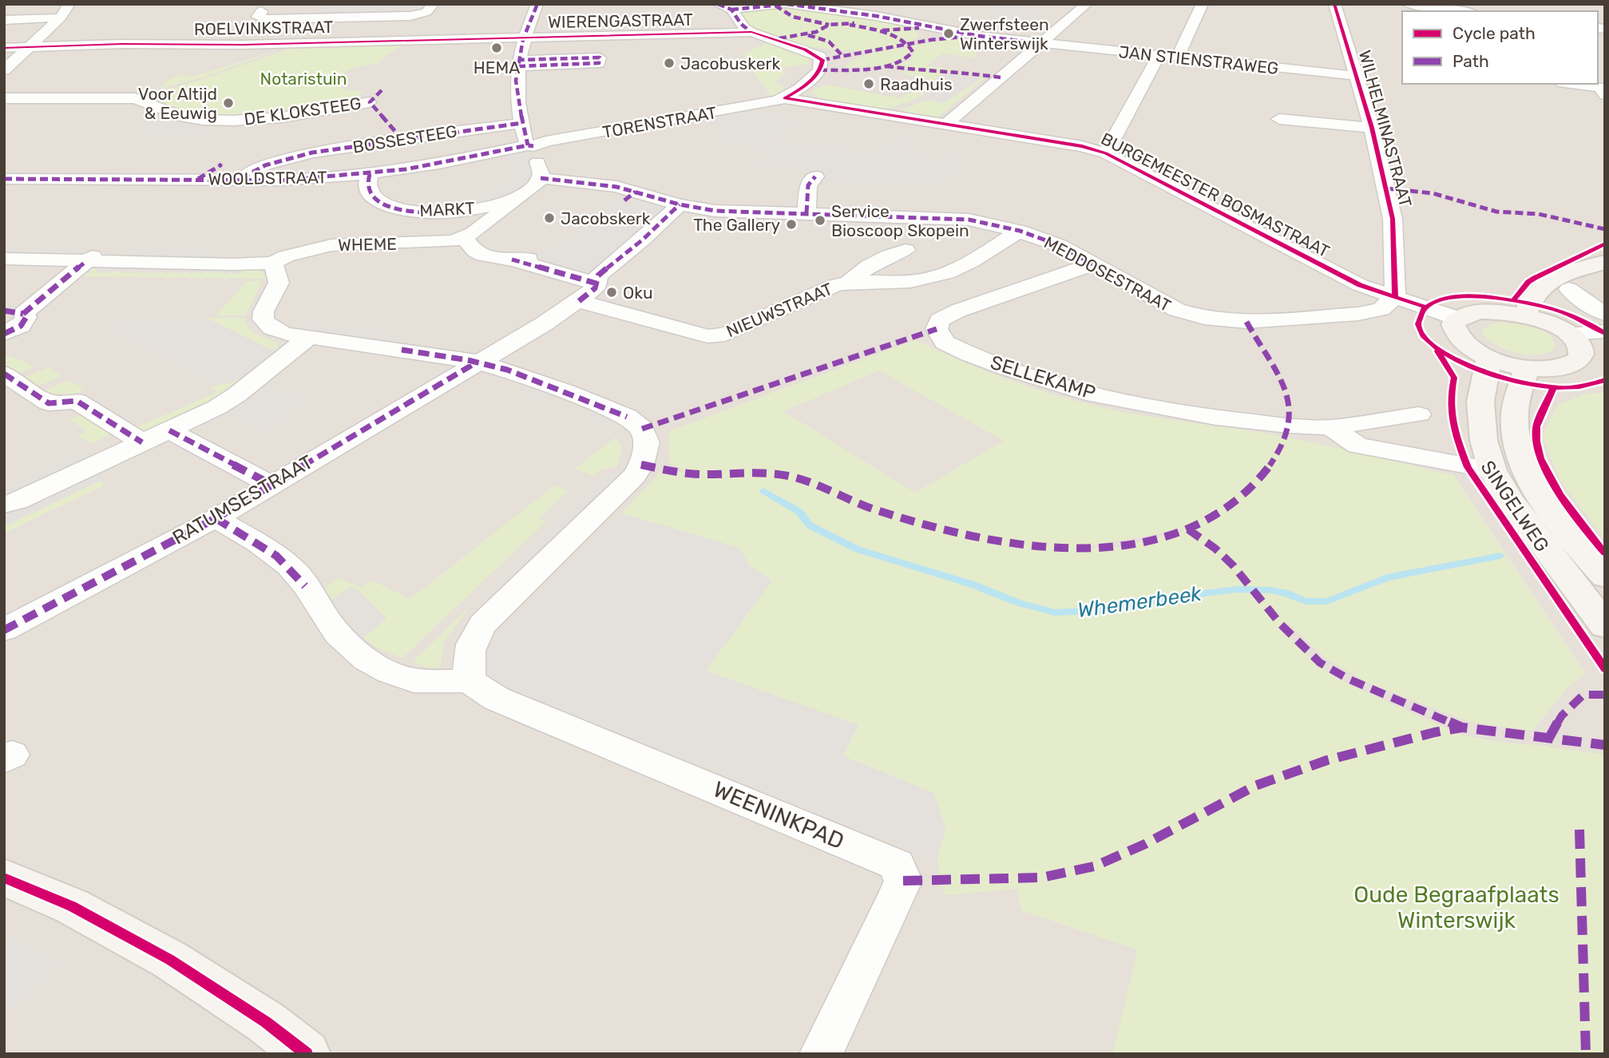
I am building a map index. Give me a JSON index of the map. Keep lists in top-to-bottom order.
{
  "streets": {
    "main road": ["SINGELWEG"],
    "street": [
      "WIERENGASTRAAT",
      "ROELVINKSTRAAT",
      "JAN STIENSTRAWEG",
      "DE KLOKSTEEG",
      "TORENSTRAAT",
      "WILHELMINASTRAAT",
      "BOSSESTEEG",
      "WOOLDSTRAAT",
      "BURGEMEESTER BOSMASTRAAT",
      "MARKT",
      "WHEME",
      "MEDDOSESTRAAT",
      "NIEUWSTRAAT",
      "SELLEKAMP",
      "RATUMSESTRAAT",
      "WEENINKPAD"
    ]
  },
  "crossings": [
    ["WIERENGASTRAAT", "ROELVINKSTRAAT"],
    ["JAN STIENSTRAWEG", "WILHELMINASTRAAT"],
    ["TORENSTRAAT", "WOOLDSTRAAT"],
    ["TORENSTRAAT", "BURGEMEESTER BOSMASTRAAT"],
    ["WILHELMINASTRAAT", "BURGEMEESTER BOSMASTRAAT"],
    ["WILHELMINASTRAAT", "MEDDOSESTRAAT"],
    ["BOSSESTEEG", "WOOLDSTRAAT"],
    ["WOOLDSTRAAT", "MARKT"],
    ["BURGEMEESTER BOSMASTRAAT", "MEDDOSESTRAAT"],
    ["MARKT", "WHEME"],
    ["MEDDOSESTRAAT", "NIEUWSTRAAT"],
    ["MEDDOSESTRAAT", "SELLEKAMP"],
    ["NIEUWSTRAAT", "RATUMSESTRAAT"]
  ],
  "water": ["Whemerbeek"],
  "parks": ["Notaristuin", "Oude Begraafplaats Winterswijk"],
  "places": [
    "Zwerfsteen Winterswijk",
    "HEMA",
    "Jacobuskerk",
    "Raadhuis",
    "Voor Altijd & Eeuwig",
    "Jacobskerk",
    "Service Bioscoop Skopein",
    "The Gallery",
    "Oku"
  ],
  "legend": ["Cycle path", "Path"]
}
